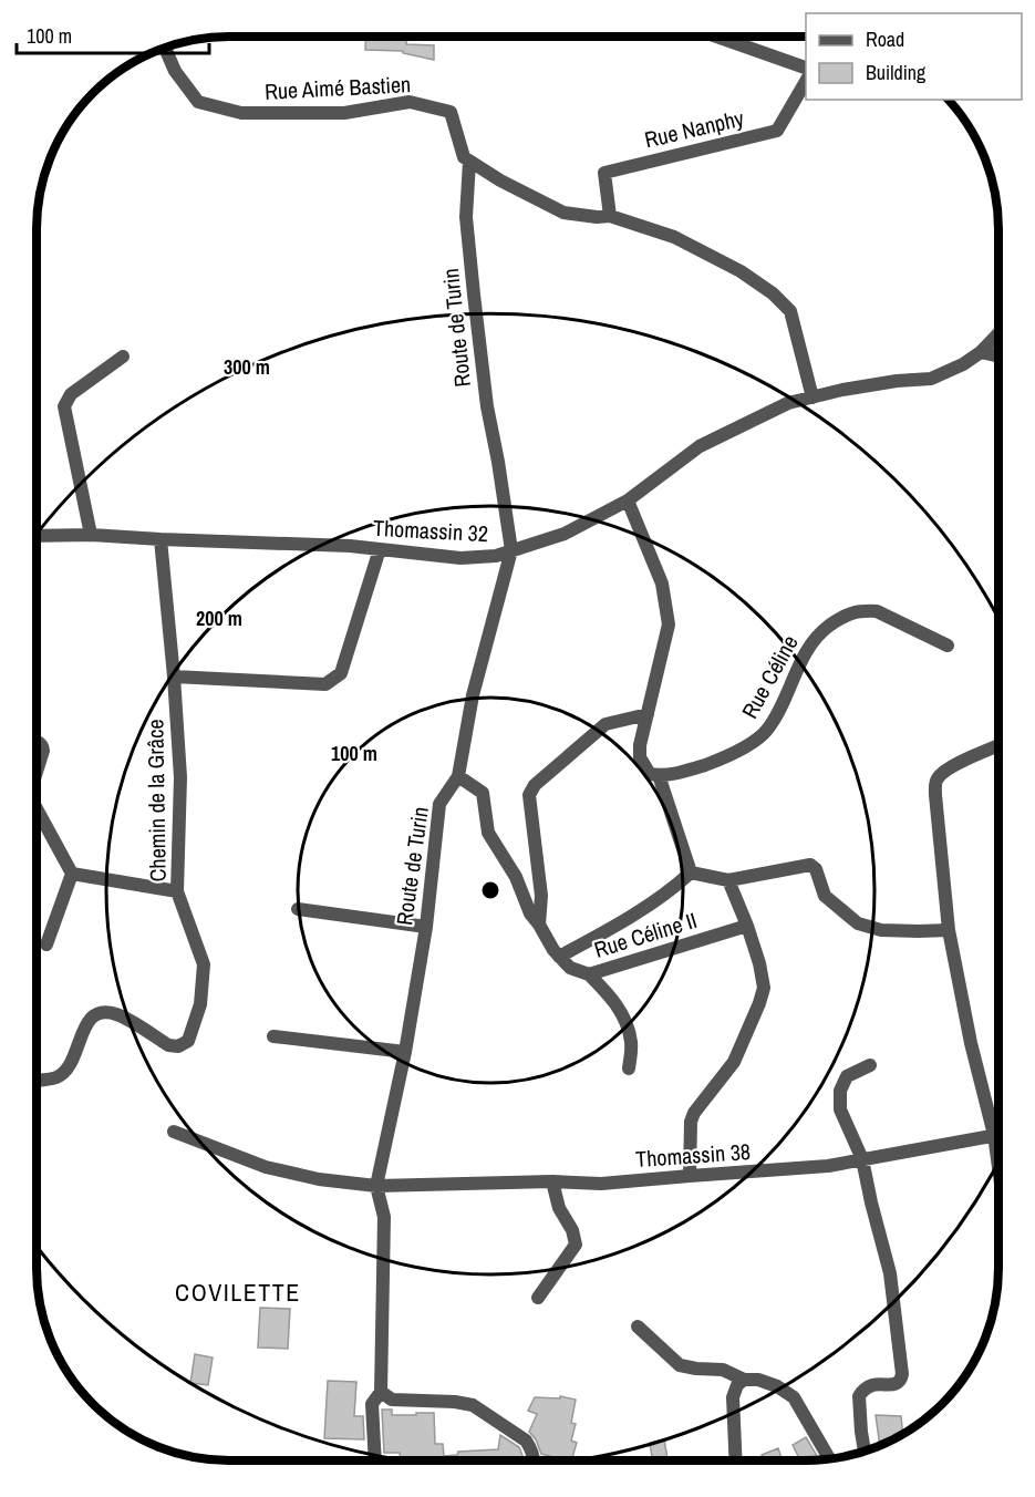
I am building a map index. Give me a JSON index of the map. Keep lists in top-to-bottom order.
{
  "streets": {
    "street": [
      "Rue Aimé Bastien",
      "Rue Nanphy",
      "Route de Turin",
      "Thomassin 32",
      "Rue Céline",
      "Chemin de la Grâce",
      "Rue Céline II",
      "Thomassin 38"
    ]
  },
  "crossings": [
    ["Rue Aimé Bastien", "Route de Turin"],
    ["Route de Turin", "Thomassin 32"],
    ["Route de Turin", "Rue Céline II"],
    ["Route de Turin", "Thomassin 38"],
    ["Thomassin 32", "Chemin de la Grâce"]
  ],
  "districts": ["COVILETTE"],
  "legend": ["Road", "Building"],
  "scale_bar": "100 m",
  "rings": ["300 m", "200 m", "100 m"]
}
